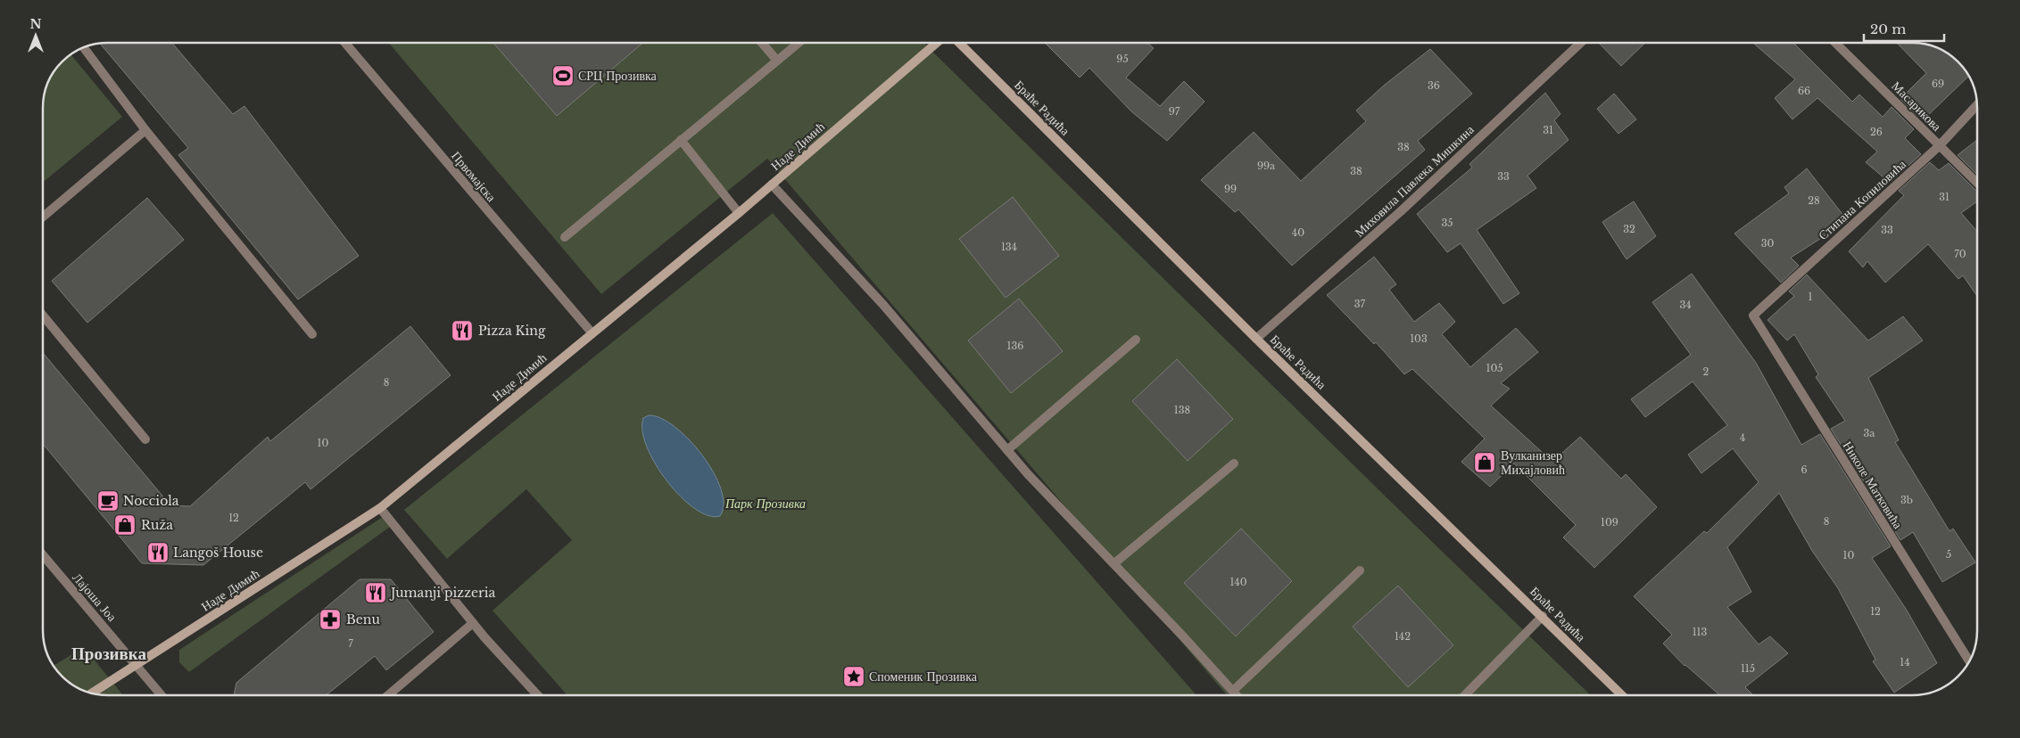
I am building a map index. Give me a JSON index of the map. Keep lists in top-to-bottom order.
{
  "streets": {
    "street": [
      "Масарикова",
      "Браће Радића",
      "Наде Димић",
      "Првомајска",
      "Миховила Павлека Мишкина",
      "Стипана Копиловића",
      "Николе Матковића",
      "Лајоша Јоа"
    ]
  },
  "crossings": [
    ["Масарикова", "Стипана Копиловића"],
    ["Браће Радића", "Миховила Павлека Мишкина"],
    ["Наде Димић", "Првомајска"],
    ["Наде Димић", "Лајоша Јоа"],
    ["Стипана Копиловића", "Николе Матковића"]
  ],
  "districts": ["Прозивка"],
  "parks": ["Парк Прозивка"],
  "places": {
    "sports": ["СРЦ Прозивка"],
    "restaurant": ["Pizza King", "Langoš House", "Jumanji pizzeria"],
    "shop": ["Вулканизер Михајловић", "Ruža"],
    "cafe": ["Nocciola"],
    "pharmacy": ["Benu"],
    "place": ["Споменик Прозивка"]
  },
  "house_numbers": [
    "95",
    "69",
    "36",
    "66",
    "97",
    "31",
    "26",
    "38",
    "99a",
    "38",
    "33",
    "99",
    "31",
    "28",
    "35",
    "32",
    "33",
    "40",
    "30",
    "134",
    "70",
    "1",
    "37",
    "34",
    "103",
    "136",
    "105",
    "2",
    "8",
    "138",
    "3a",
    "4",
    "10",
    "6",
    "3b",
    "12",
    "8",
    "109",
    "5",
    "10",
    "140",
    "12",
    "113",
    "142",
    "7",
    "14",
    "115"
  ],
  "scale_bar": "20 m",
  "north": "top"
}
